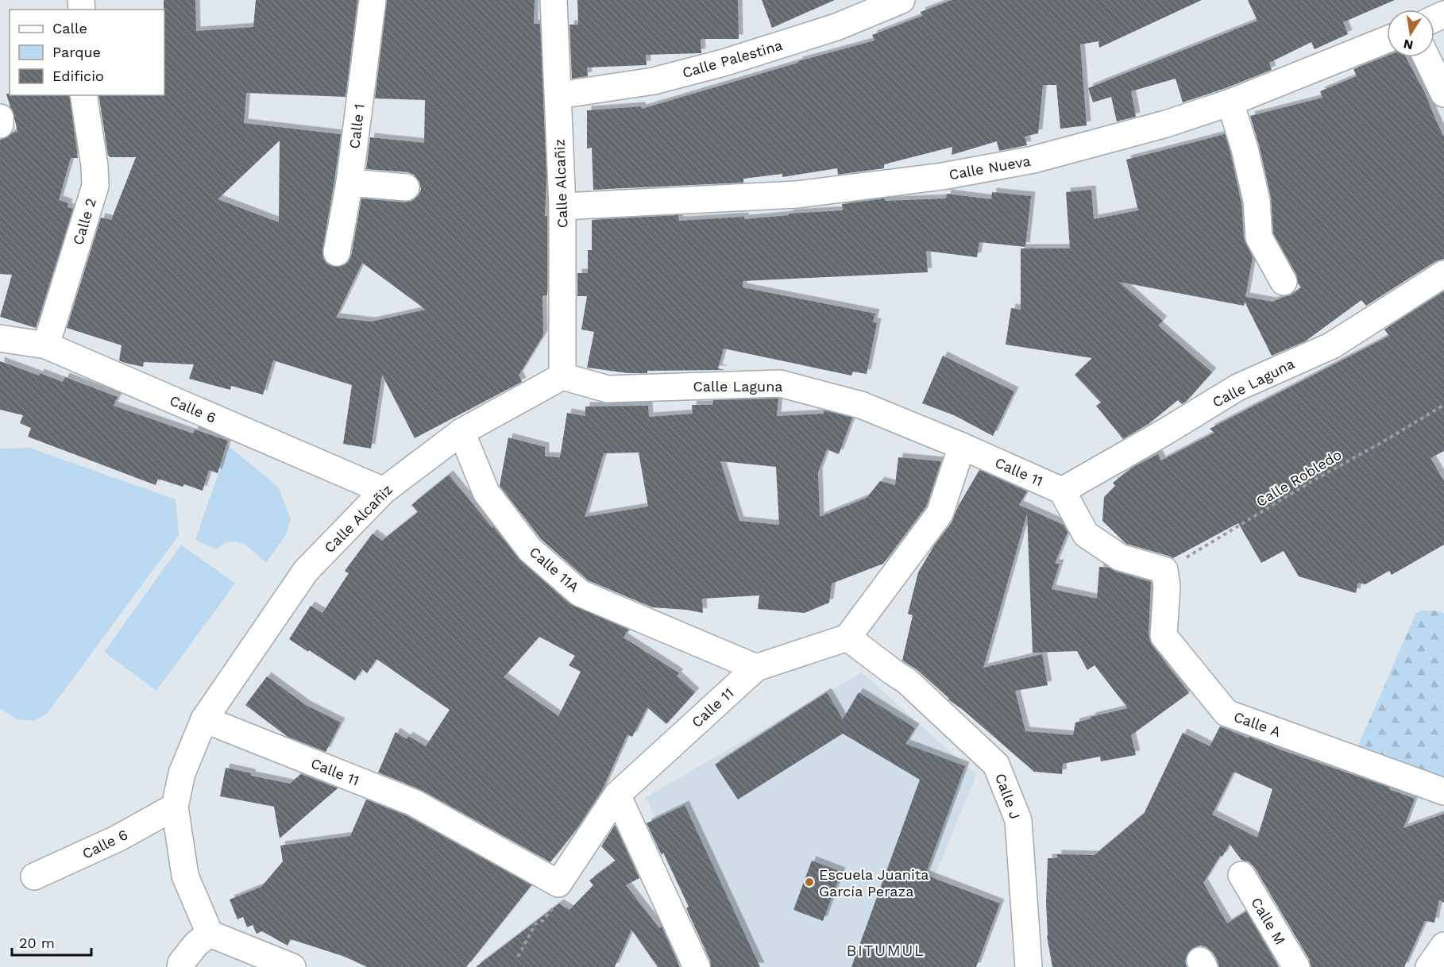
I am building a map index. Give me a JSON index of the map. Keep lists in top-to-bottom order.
{
  "streets": {
    "street": [
      "Calle Palestina",
      "Calle 1",
      "Calle Nueva",
      "Calle Alcañiz",
      "Calle 2",
      "Calle Laguna",
      "Calle 6",
      "Calle 11",
      "Calle 11A",
      "Calle A",
      "Calle J",
      "Calle M"
    ],
    "path": ["Calle Robledo"]
  },
  "crossings": [
    ["Calle Palestina", "Calle Alcañiz"],
    ["Calle Nueva", "Calle Alcañiz"],
    ["Calle Alcañiz", "Calle Laguna"],
    ["Calle Alcañiz", "Calle 6"],
    ["Calle Alcañiz", "Calle 11"],
    ["Calle Alcañiz", "Calle 11A"],
    ["Calle 2", "Calle 6"],
    ["Calle Laguna", "Calle 11"],
    ["Calle 11", "Calle 11A"],
    ["Calle 11", "Calle J"],
    ["Calle Robledo", "Calle A"]
  ],
  "districts": ["BITUMUL"],
  "places": ["Escuela Juanita García Peraza"],
  "legend": ["Calle", "Parque", "Edificio"],
  "scale_bar": "20 m",
  "north": "bottom"
}
